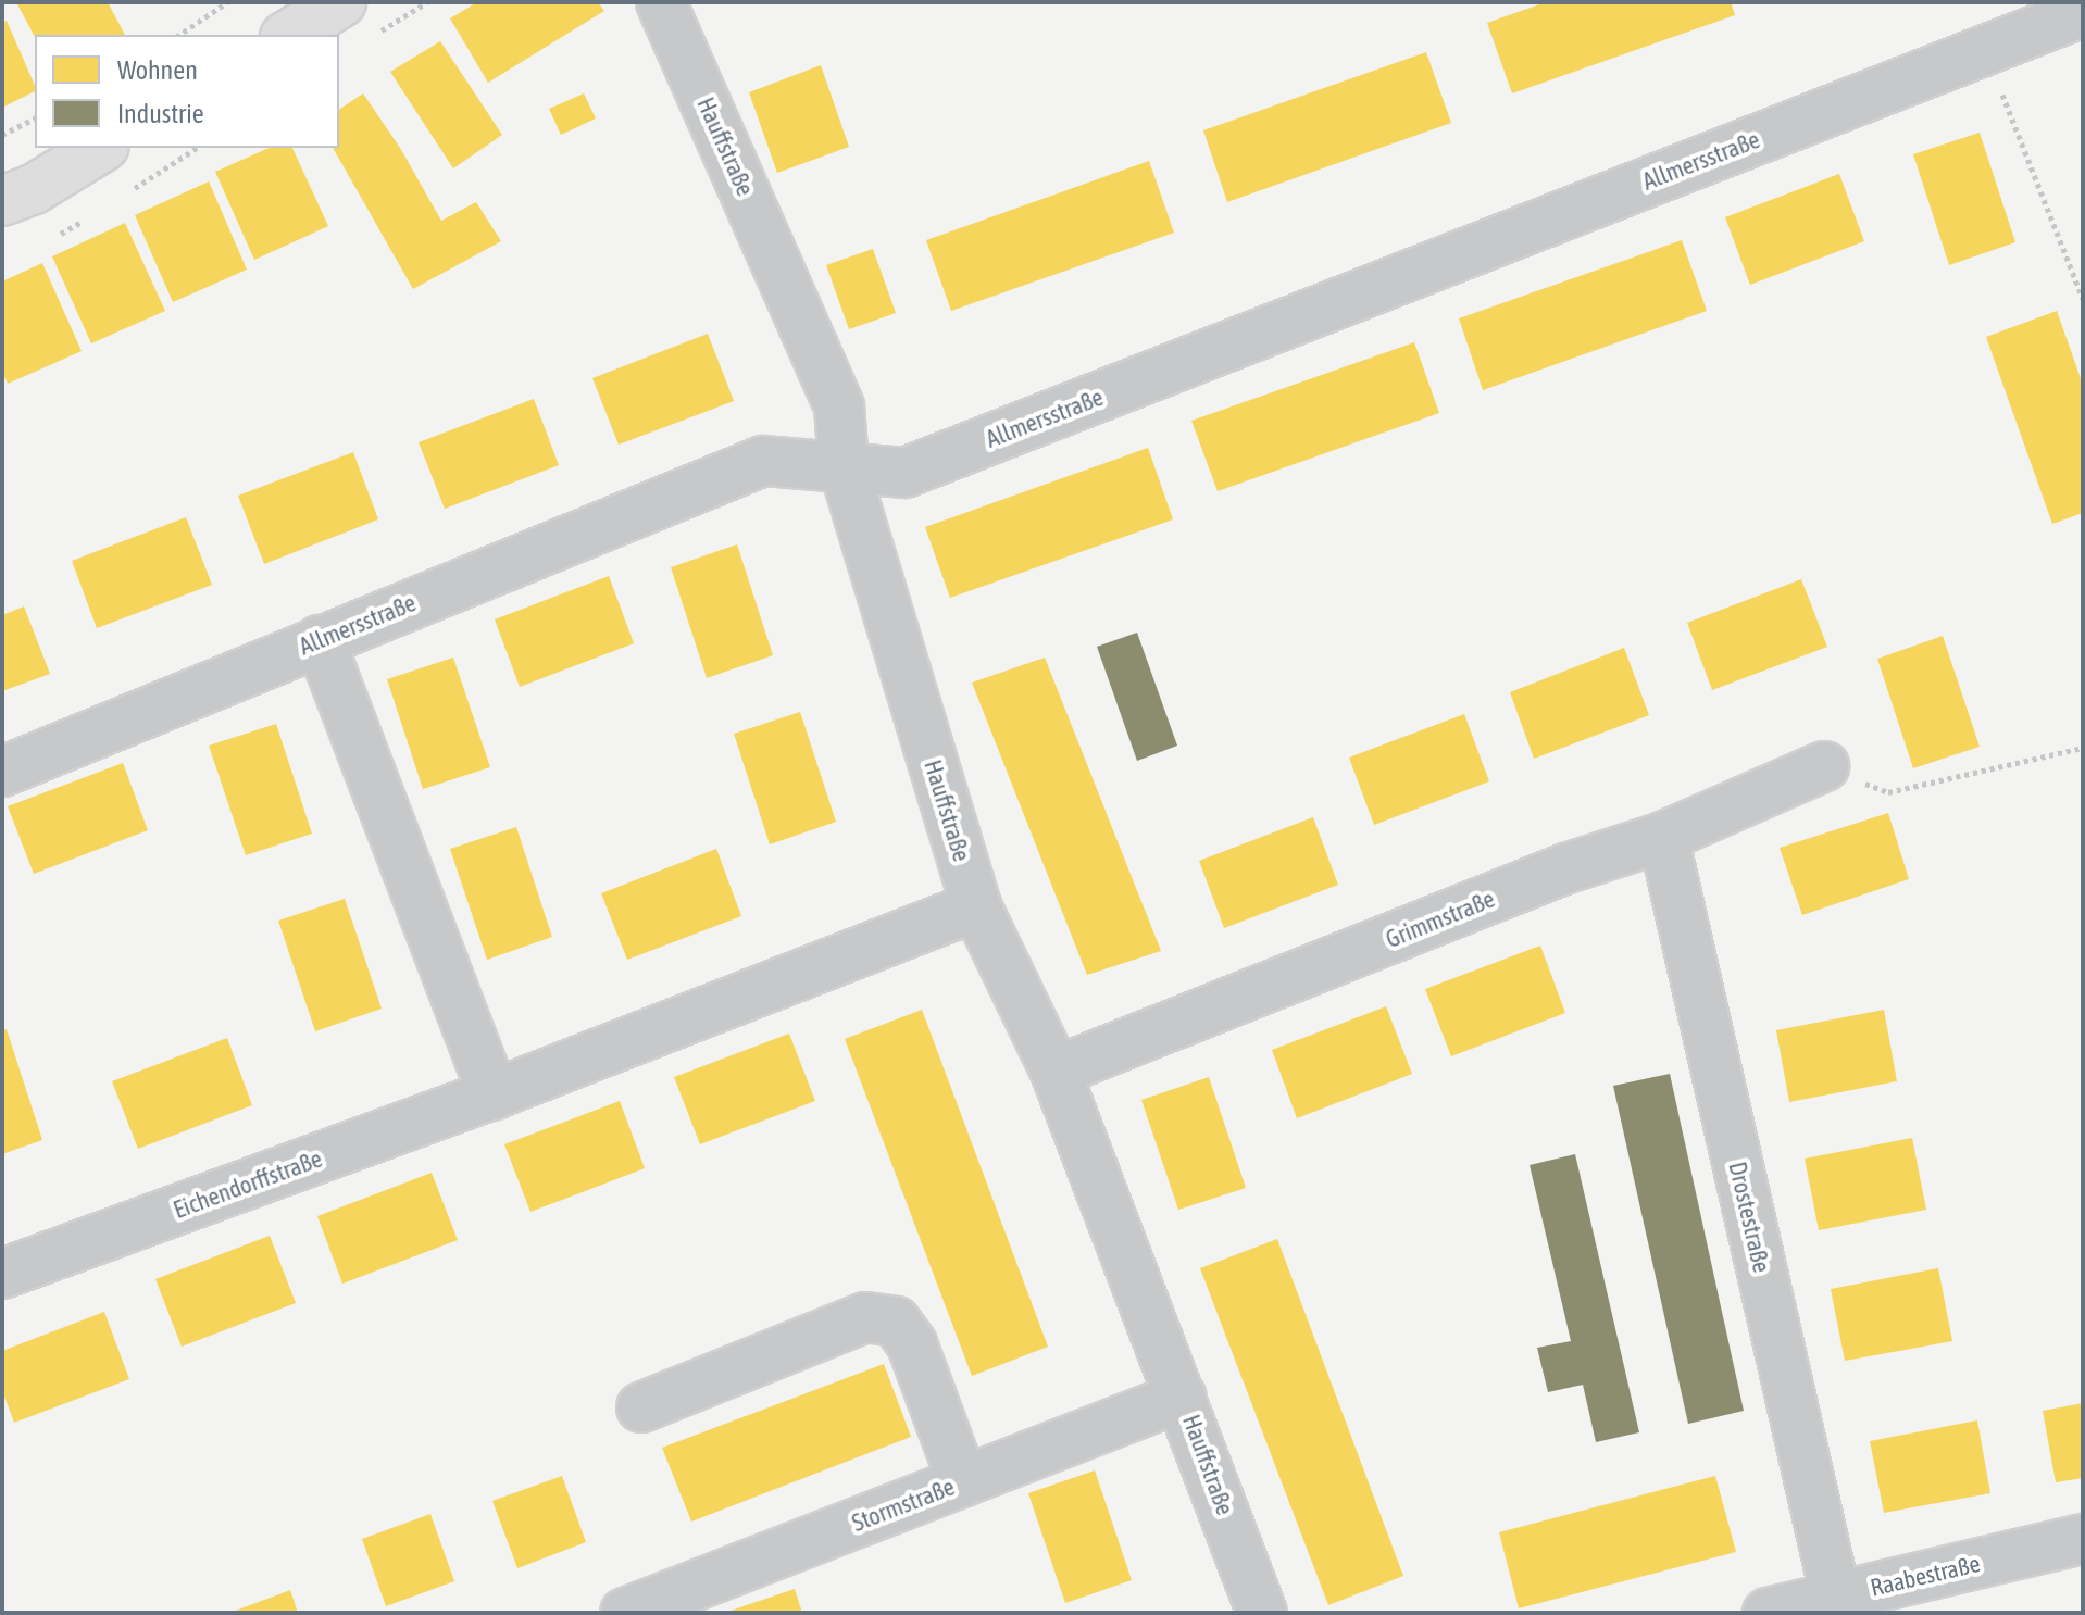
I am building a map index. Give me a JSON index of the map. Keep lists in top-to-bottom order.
{
  "streets": {
    "street": [
      "Hauffstraße",
      "Allmersstraße",
      "Grimmstraße",
      "Eichendorffstraße",
      "Drostestraße",
      "Stormstraße",
      "Raabestraße"
    ]
  },
  "crossings": [
    ["Hauffstraße", "Allmersstraße"],
    ["Hauffstraße", "Grimmstraße"],
    ["Hauffstraße", "Eichendorffstraße"],
    ["Hauffstraße", "Stormstraße"],
    ["Grimmstraße", "Drostestraße"],
    ["Drostestraße", "Raabestraße"]
  ],
  "legend": ["Wohnen", "Industrie"]
}
